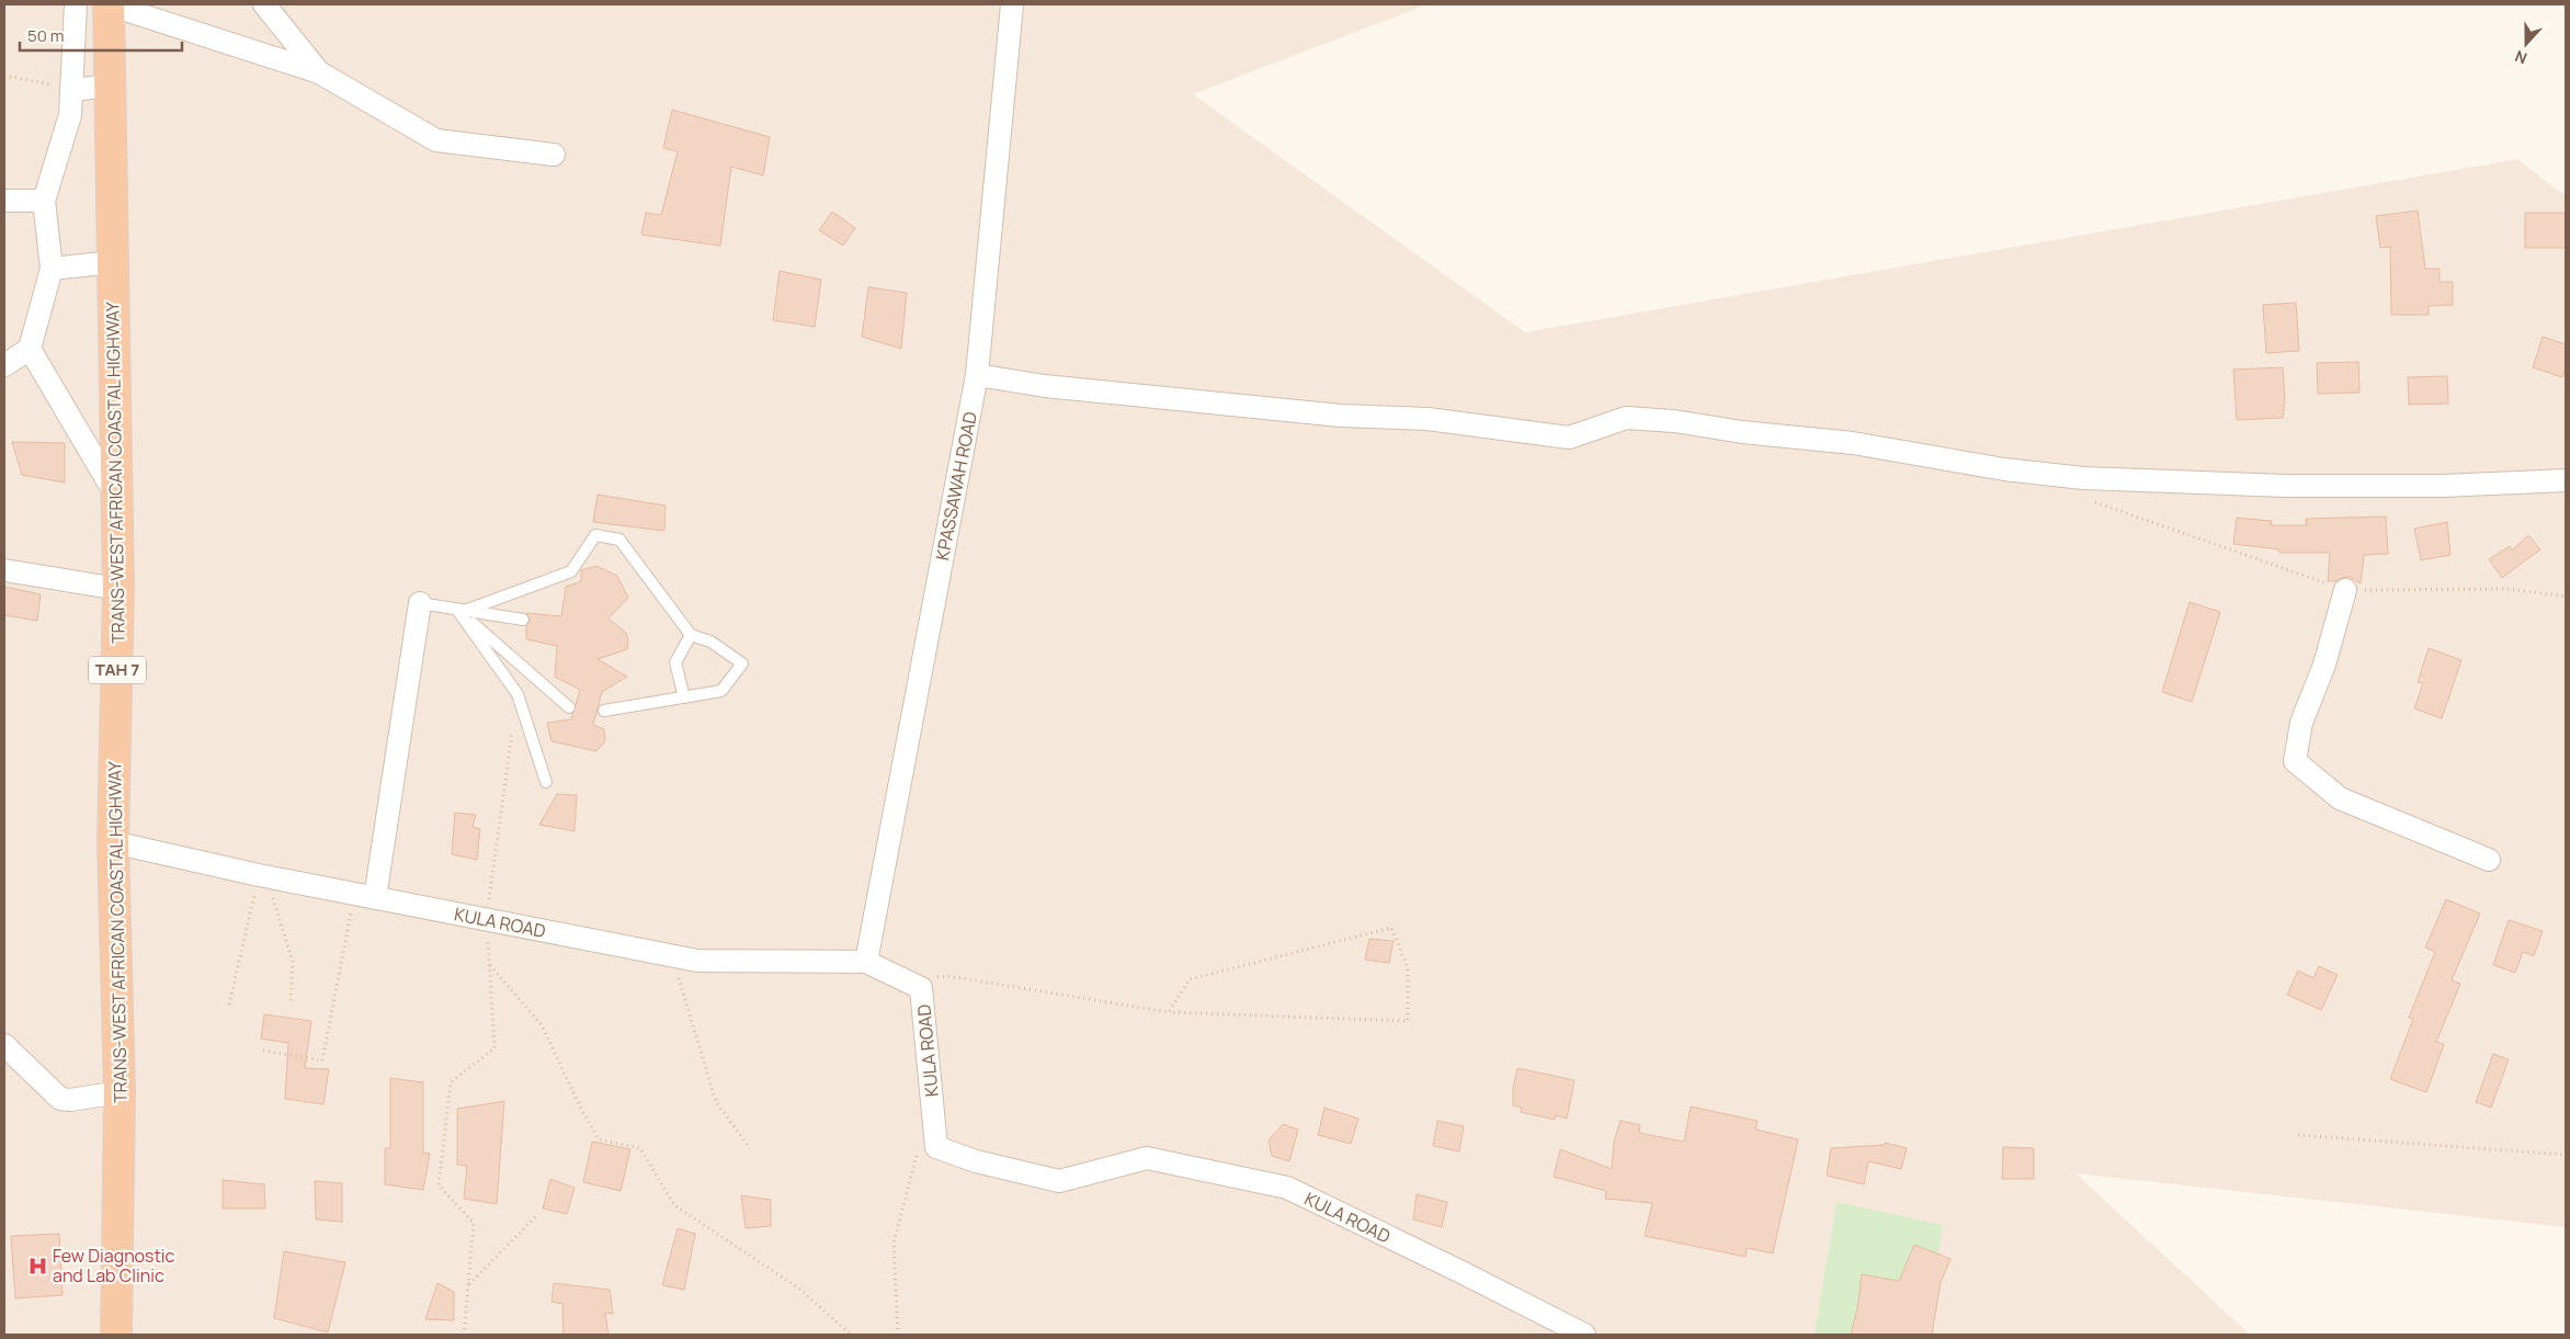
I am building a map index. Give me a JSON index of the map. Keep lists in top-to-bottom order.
{
  "streets": {
    "highway": ["TRANS-WEST AFRICAN COASTAL HIGHWAY", "TAH 7"],
    "street": ["KPASSAWAH ROAD", "KULA ROAD"]
  },
  "crossings": [
    ["TRANS-WEST AFRICAN COASTAL HIGHWAY", "KULA ROAD"],
    ["KPASSAWAH ROAD", "KULA ROAD"]
  ],
  "places": {
    "hospital": ["Few Diagnostic and Lab Clinic"]
  },
  "scale_bar": "50 m",
  "north": "bottom"
}
